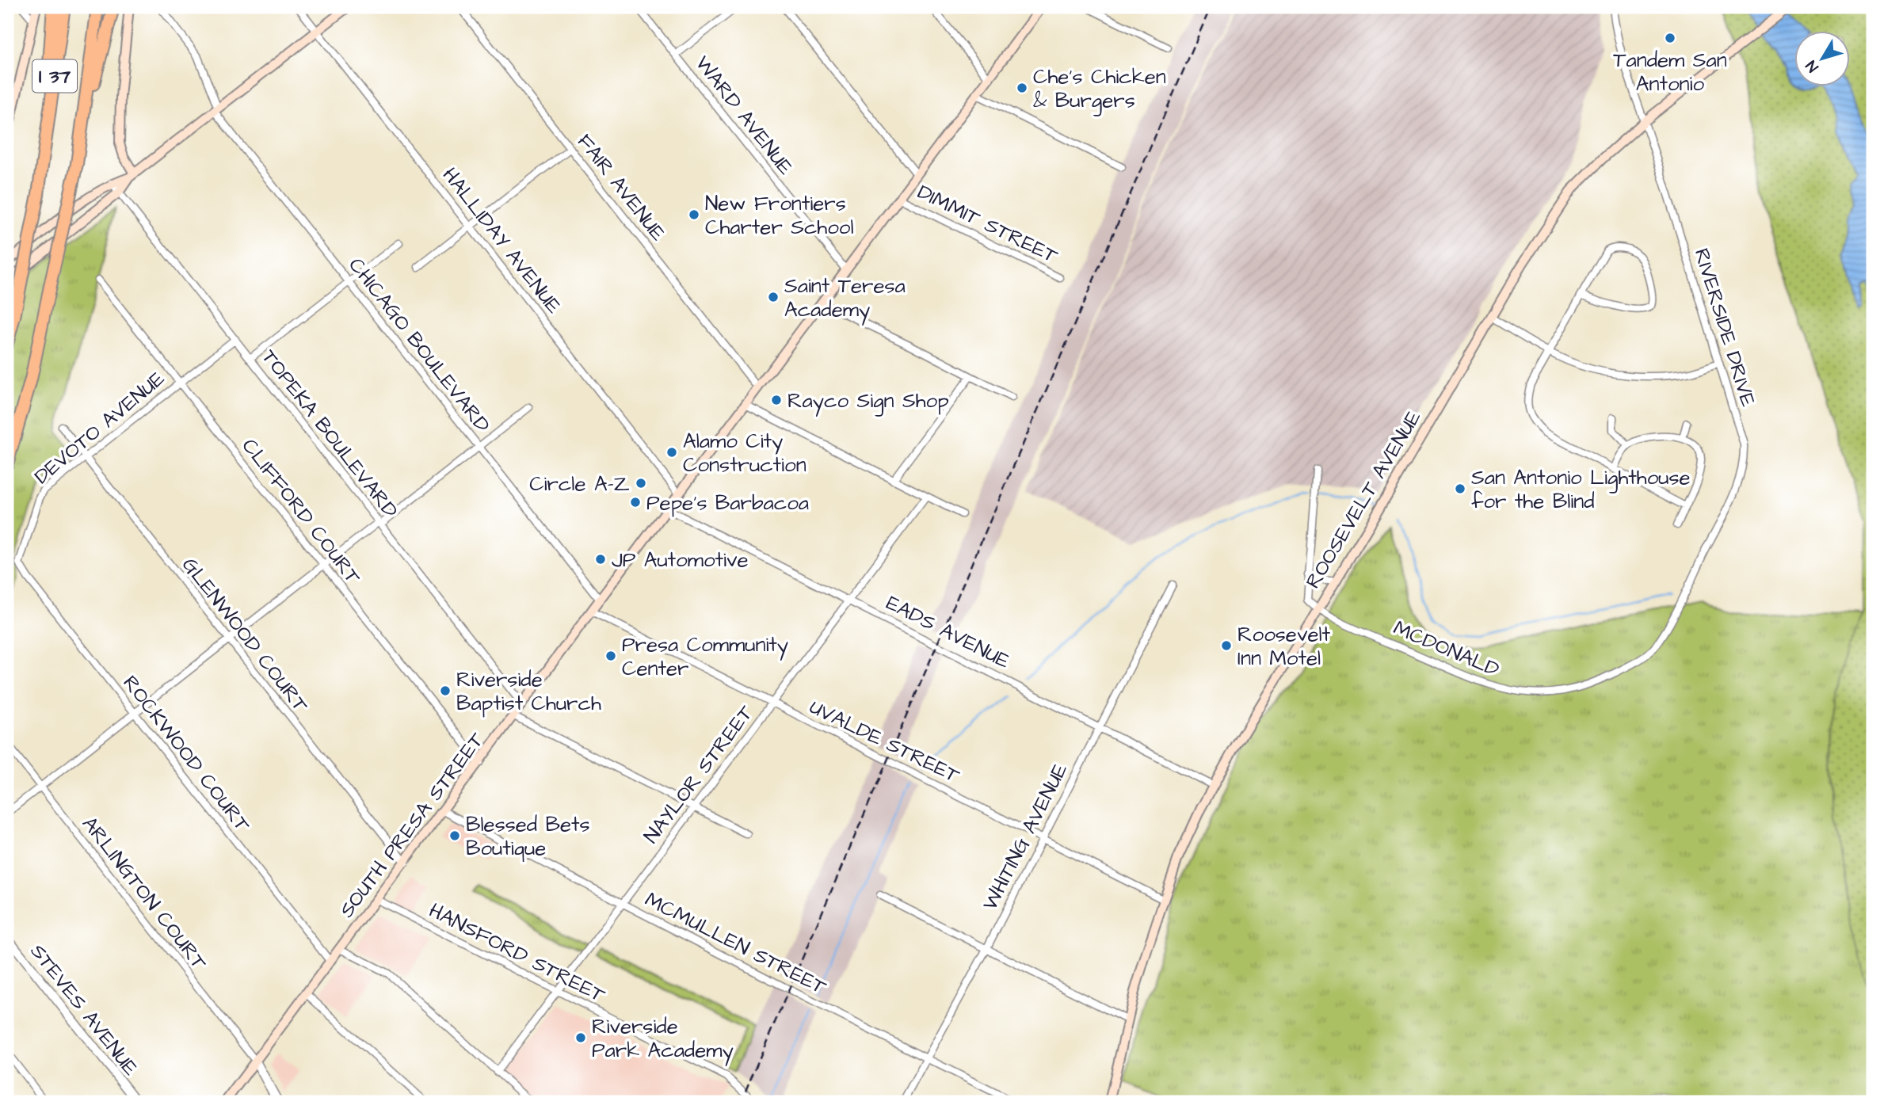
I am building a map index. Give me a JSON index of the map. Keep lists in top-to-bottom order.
{
  "streets": {
    "highway": ["I 37"],
    "main road": ["ROOSEVELT AVENUE", "SOUTH PRESA STREET"],
    "street": [
      "WARD AVENUE",
      "FAIR AVENUE",
      "DIMMIT STREET",
      "HALLIDAY AVENUE",
      "RIVERSIDE DRIVE",
      "CHICAGO BOULEVARD",
      "DEVOTO AVENUE",
      "TOPEKA BOULEVARD",
      "CLIFFORD COURT",
      "EADS AVENUE",
      "GLENWOOD COURT",
      "MCDONALD",
      "UVALDE STREET",
      "ROCKWOOD COURT",
      "NAYLOR STREET",
      "WHITING AVENUE",
      "ARLINGTON COURT",
      "MCMULLEN STREET",
      "HANSFORD STREET",
      "STEVES AVENUE"
    ]
  },
  "crossings": [
    ["WARD AVENUE", "SOUTH PRESA STREET"],
    ["FAIR AVENUE", "SOUTH PRESA STREET"],
    ["DIMMIT STREET", "SOUTH PRESA STREET"],
    ["HALLIDAY AVENUE", "SOUTH PRESA STREET"],
    ["RIVERSIDE DRIVE", "ROOSEVELT AVENUE"],
    ["RIVERSIDE DRIVE", "MCDONALD"],
    ["CHICAGO BOULEVARD", "SOUTH PRESA STREET"],
    ["DEVOTO AVENUE", "TOPEKA BOULEVARD"],
    ["DEVOTO AVENUE", "CLIFFORD COURT"],
    ["DEVOTO AVENUE", "GLENWOOD COURT"],
    ["DEVOTO AVENUE", "ROCKWOOD COURT"],
    ["TOPEKA BOULEVARD", "SOUTH PRESA STREET"],
    ["ROOSEVELT AVENUE", "EADS AVENUE"],
    ["ROOSEVELT AVENUE", "MCDONALD"],
    ["ROOSEVELT AVENUE", "UVALDE STREET"],
    ["CLIFFORD COURT", "SOUTH PRESA STREET"],
    ["EADS AVENUE", "NAYLOR STREET"],
    ["EADS AVENUE", "SOUTH PRESA STREET"],
    ["EADS AVENUE", "WHITING AVENUE"],
    ["GLENWOOD COURT", "SOUTH PRESA STREET"],
    ["UVALDE STREET", "NAYLOR STREET"],
    ["UVALDE STREET", "SOUTH PRESA STREET"],
    ["UVALDE STREET", "WHITING AVENUE"],
    ["ROCKWOOD COURT", "SOUTH PRESA STREET"],
    ["NAYLOR STREET", "MCMULLEN STREET"],
    ["NAYLOR STREET", "HANSFORD STREET"],
    ["SOUTH PRESA STREET", "ARLINGTON COURT"],
    ["SOUTH PRESA STREET", "MCMULLEN STREET"],
    ["SOUTH PRESA STREET", "HANSFORD STREET"],
    ["WHITING AVENUE", "MCMULLEN STREET"]
  ],
  "places": [
    "Tandem San Antonio",
    "Che's Chicken & Burgers",
    "New Frontiers Charter School",
    "Saint Teresa Academy",
    "Rayco Sign Shop",
    "Alamo City Construction",
    "Circle A-Z",
    "San Antonio Lighthouse for the Blind",
    "Pepe's Barbacoa",
    "JP Automotive",
    "Roosevelt Inn Motel",
    "Presa Community Center",
    "Riverside Baptist Church",
    "Blessed Bets Boutique",
    "Riverside Park Academy"
  ],
  "north": "bottom left"
}
